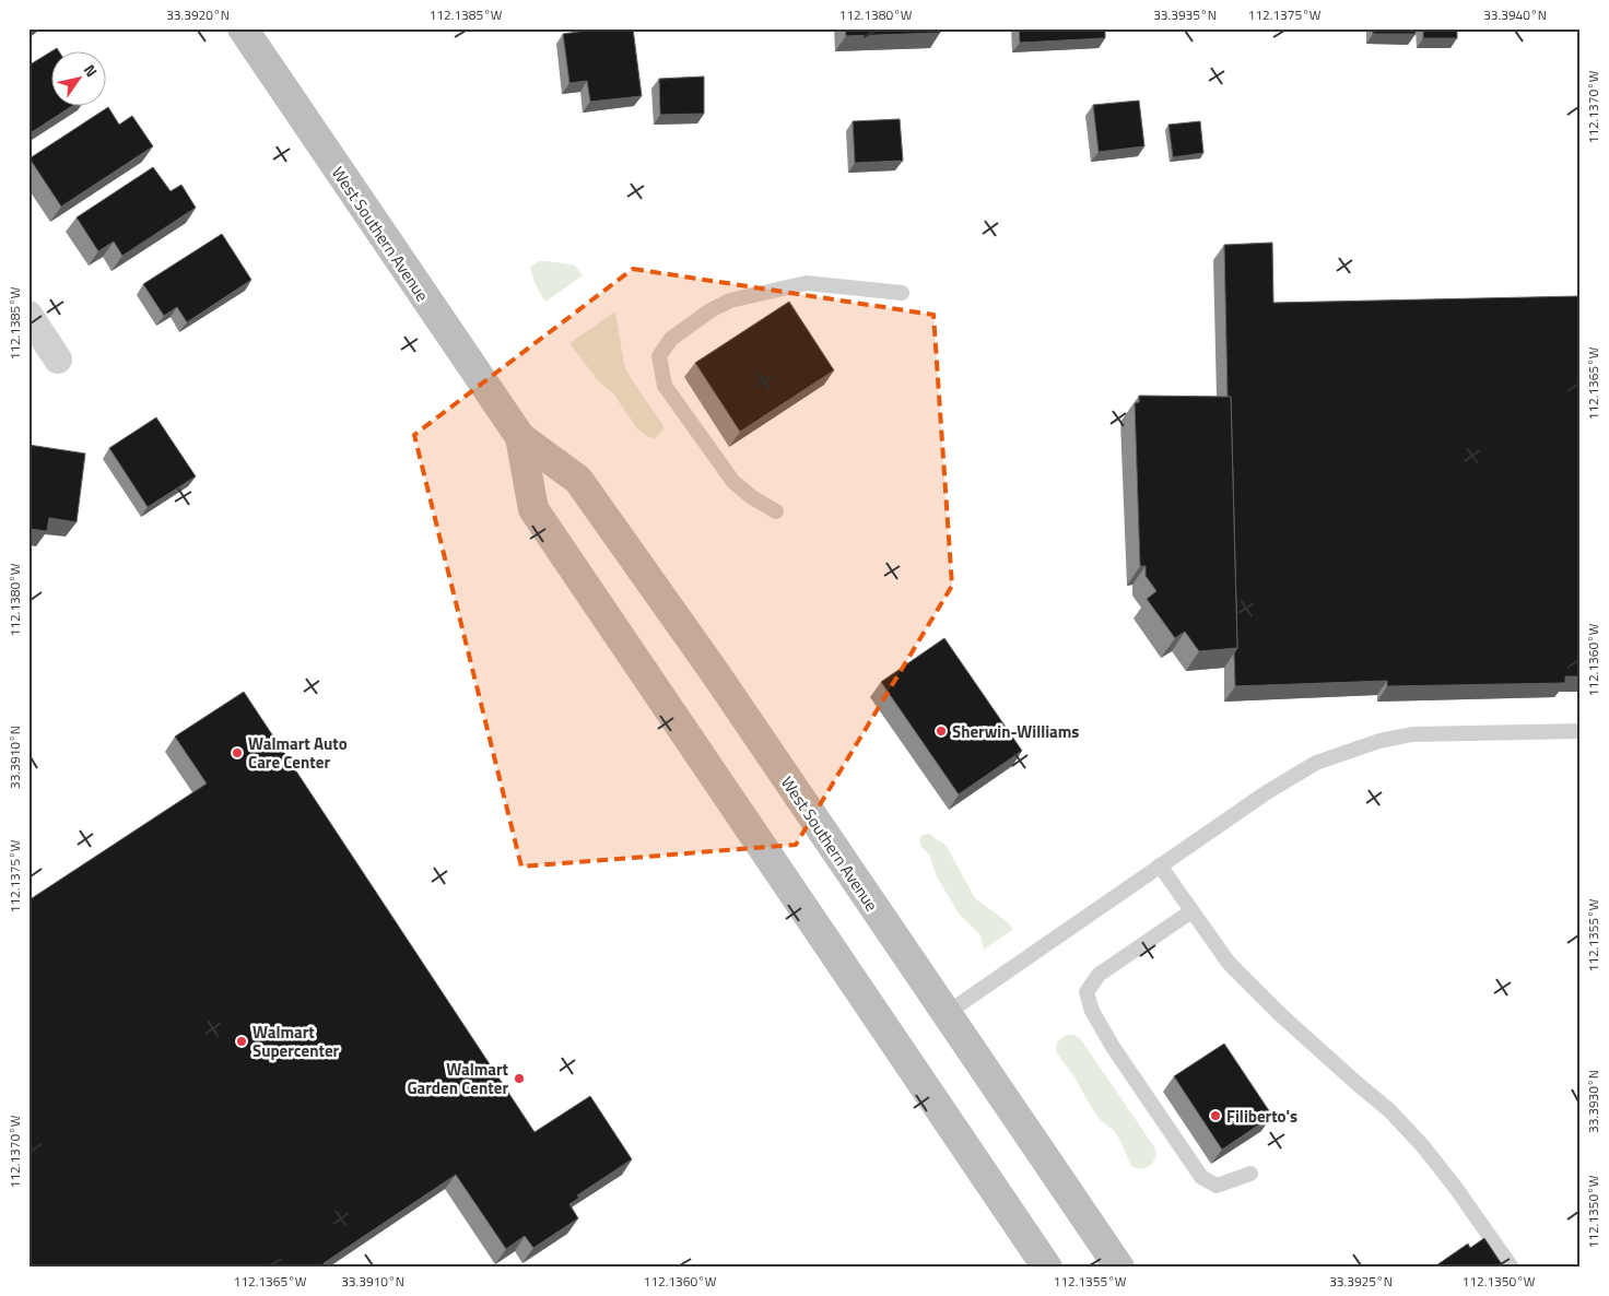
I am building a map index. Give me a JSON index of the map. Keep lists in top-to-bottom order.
{
  "streets": {
    "main road": ["West Southern Avenue"]
  },
  "places": [
    "Sherwin-Williams",
    "Walmart Auto Care Center",
    "Walmart Supercenter",
    "Walmart Garden Center",
    "Filiberto's"
  ],
  "north": "top right",
  "coordinates": [
    "33.3920°N",
    "112.1385°W",
    "112.1380°W",
    "33.3935°N",
    "112.1375°W",
    "33.3940°N",
    "112.1370°W",
    "112.1365°W",
    "112.1360°W",
    "33.3910°N",
    "112.1355°W",
    "33.3930°N",
    "112.1350°W",
    "33.3925°N"
  ]
}
